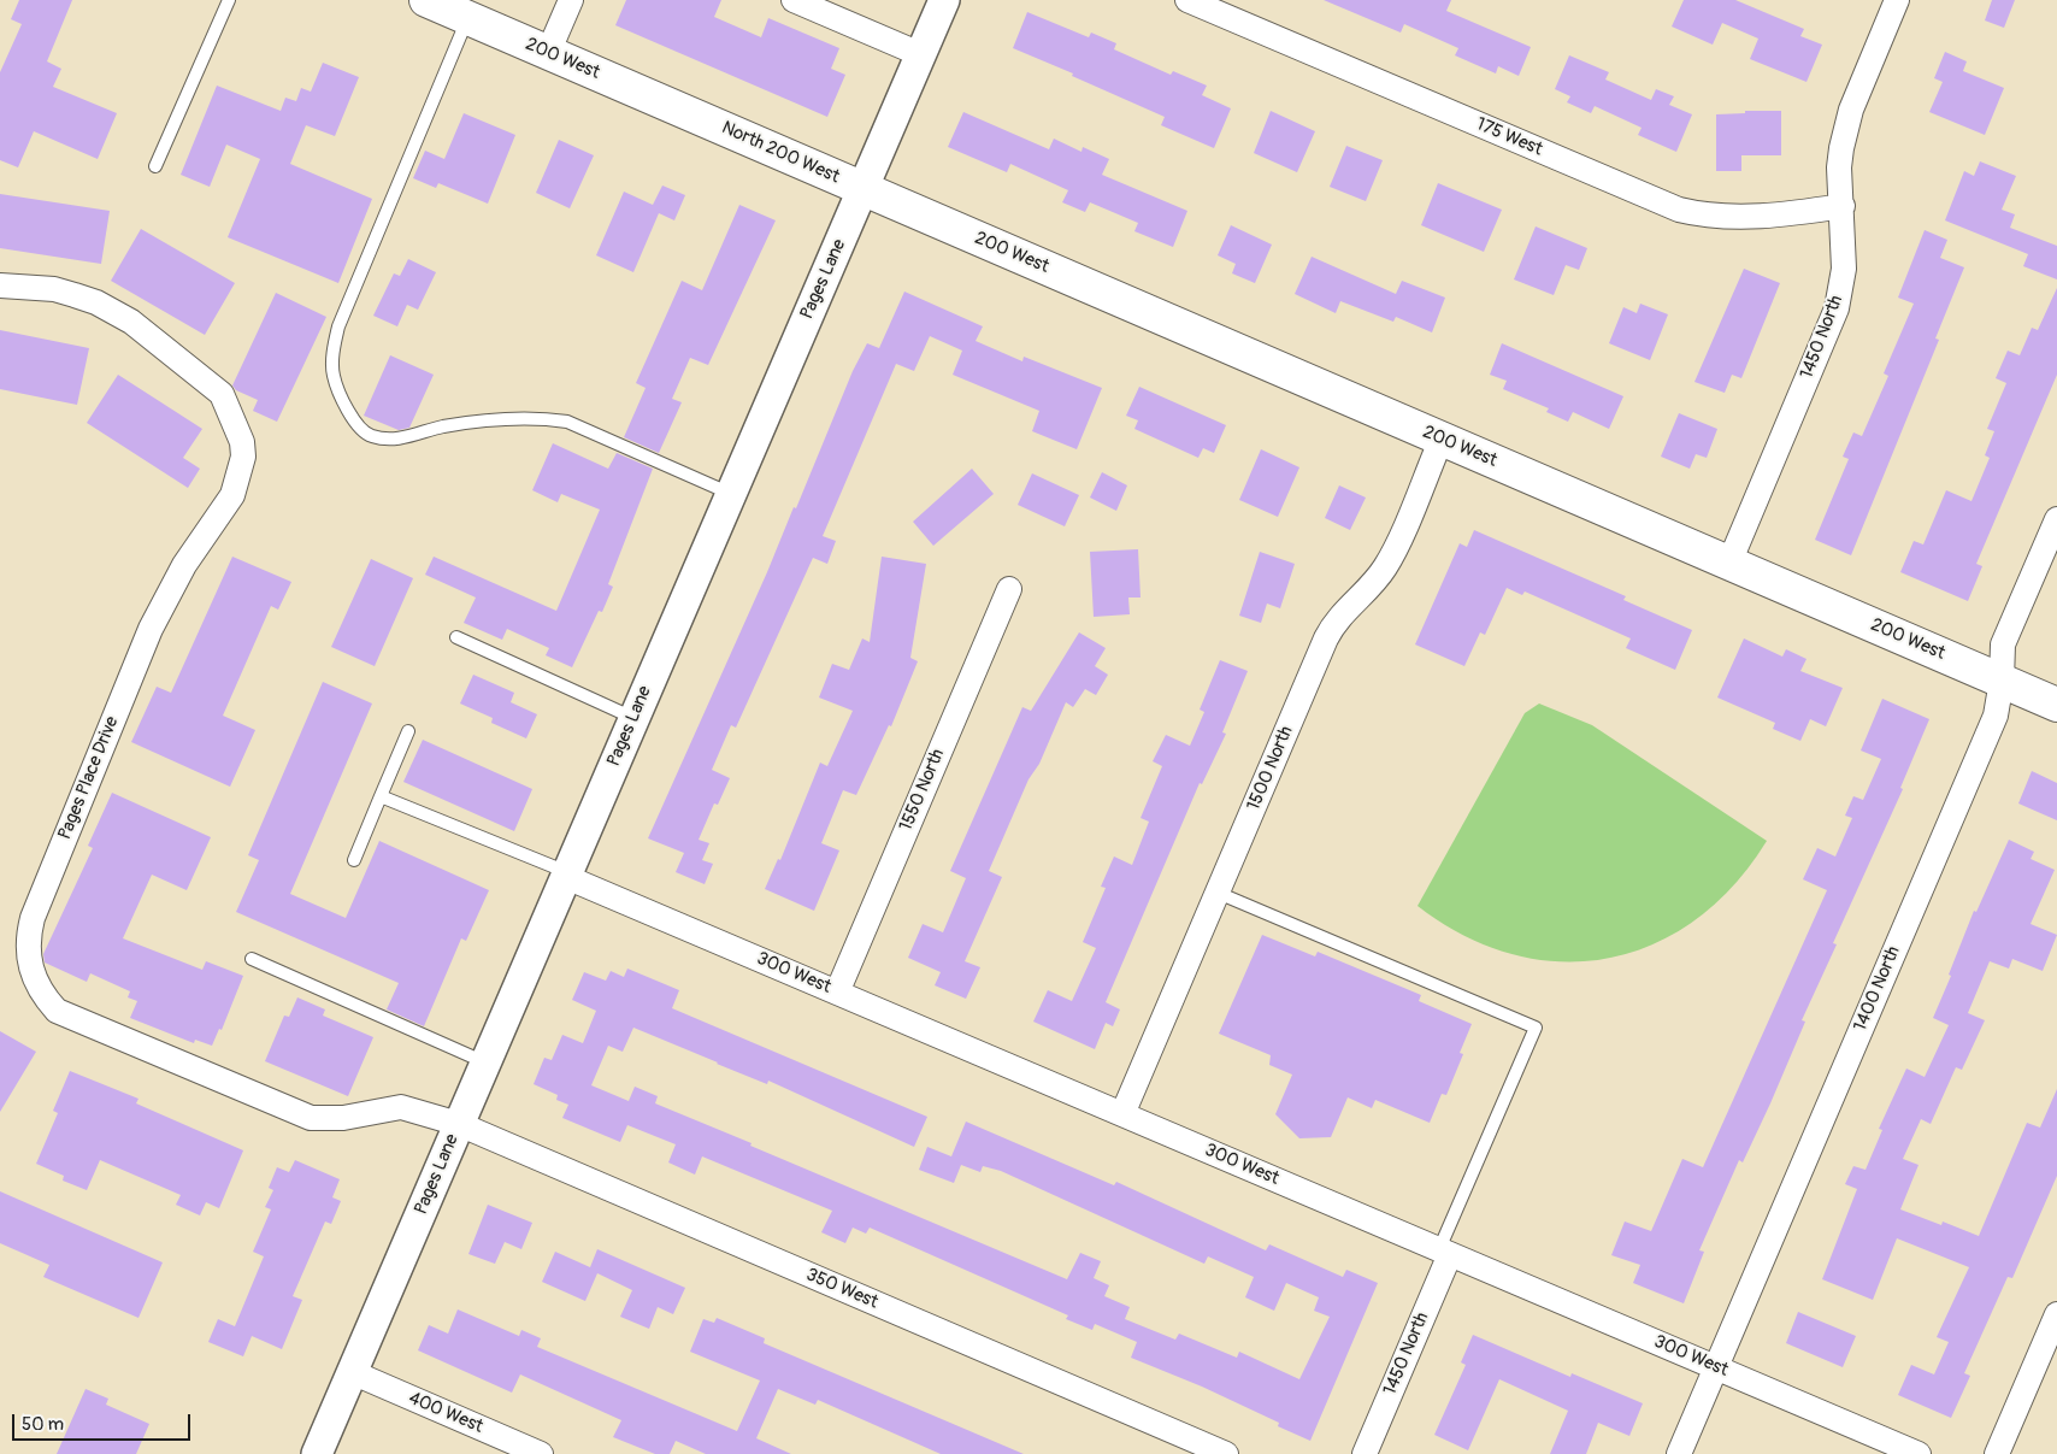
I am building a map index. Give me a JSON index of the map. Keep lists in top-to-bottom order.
{
  "streets": {
    "main road": ["200 West", "North 200 West"],
    "street": [
      "175 West",
      "Pages Lane",
      "1450 North",
      "1500 North",
      "Pages Place Drive",
      "1550 North",
      "300 West",
      "1400 North",
      "350 West",
      "400 West"
    ]
  },
  "crossings": [
    ["200 West", "North 200 West"],
    ["200 West", "Pages Lane"],
    ["200 West", "1450 North"],
    ["200 West", "1500 North"],
    ["200 West", "1400 North"],
    ["175 West", "1450 North"],
    ["North 200 West", "Pages Lane"],
    ["Pages Lane", "Pages Place Drive"],
    ["Pages Lane", "300 West"],
    ["Pages Lane", "350 West"],
    ["Pages Lane", "400 West"],
    ["1450 North", "300 West"],
    ["1500 North", "300 West"],
    ["Pages Place Drive", "350 West"],
    ["1550 North", "300 West"],
    ["300 West", "1400 North"]
  ],
  "scale_bar": "50 m"
}
